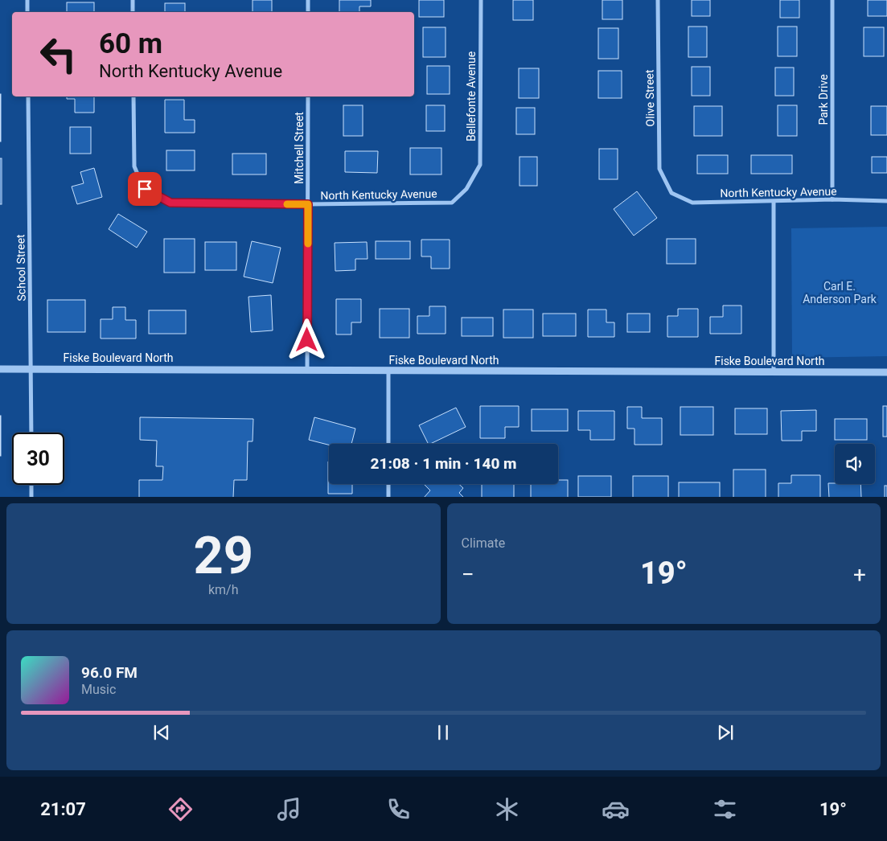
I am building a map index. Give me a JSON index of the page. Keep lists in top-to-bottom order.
{
  "streets": {
    "street": [
      "Bellefonte Avenue",
      "Olive Street",
      "Park Drive",
      "Mitchell Street",
      "North Kentucky Avenue",
      "School Street",
      "Fiske Boulevard North"
    ]
  },
  "crossings": [
    ["Bellefonte Avenue", "North Kentucky Avenue"],
    ["Olive Street", "North Kentucky Avenue"],
    ["Park Drive", "North Kentucky Avenue"],
    ["Mitchell Street", "North Kentucky Avenue"],
    ["Mitchell Street", "Fiske Boulevard North"],
    ["School Street", "Fiske Boulevard North"]
  ],
  "parks": ["Carl E. Anderson Park"],
  "page": {
    "turn": ["60 m", "North Kentucky Avenue"],
    "limit": "30",
    "trip": "21:08 · 1 min · 140 m",
    "tile": [
      ["29", "km/h"],
      "Climate"
    ],
    "heat": ["−", "19°", "+"],
    "song": ["96.0 FM", "Music"],
    "tabs": ["21:07", "19°"]
  }
}
